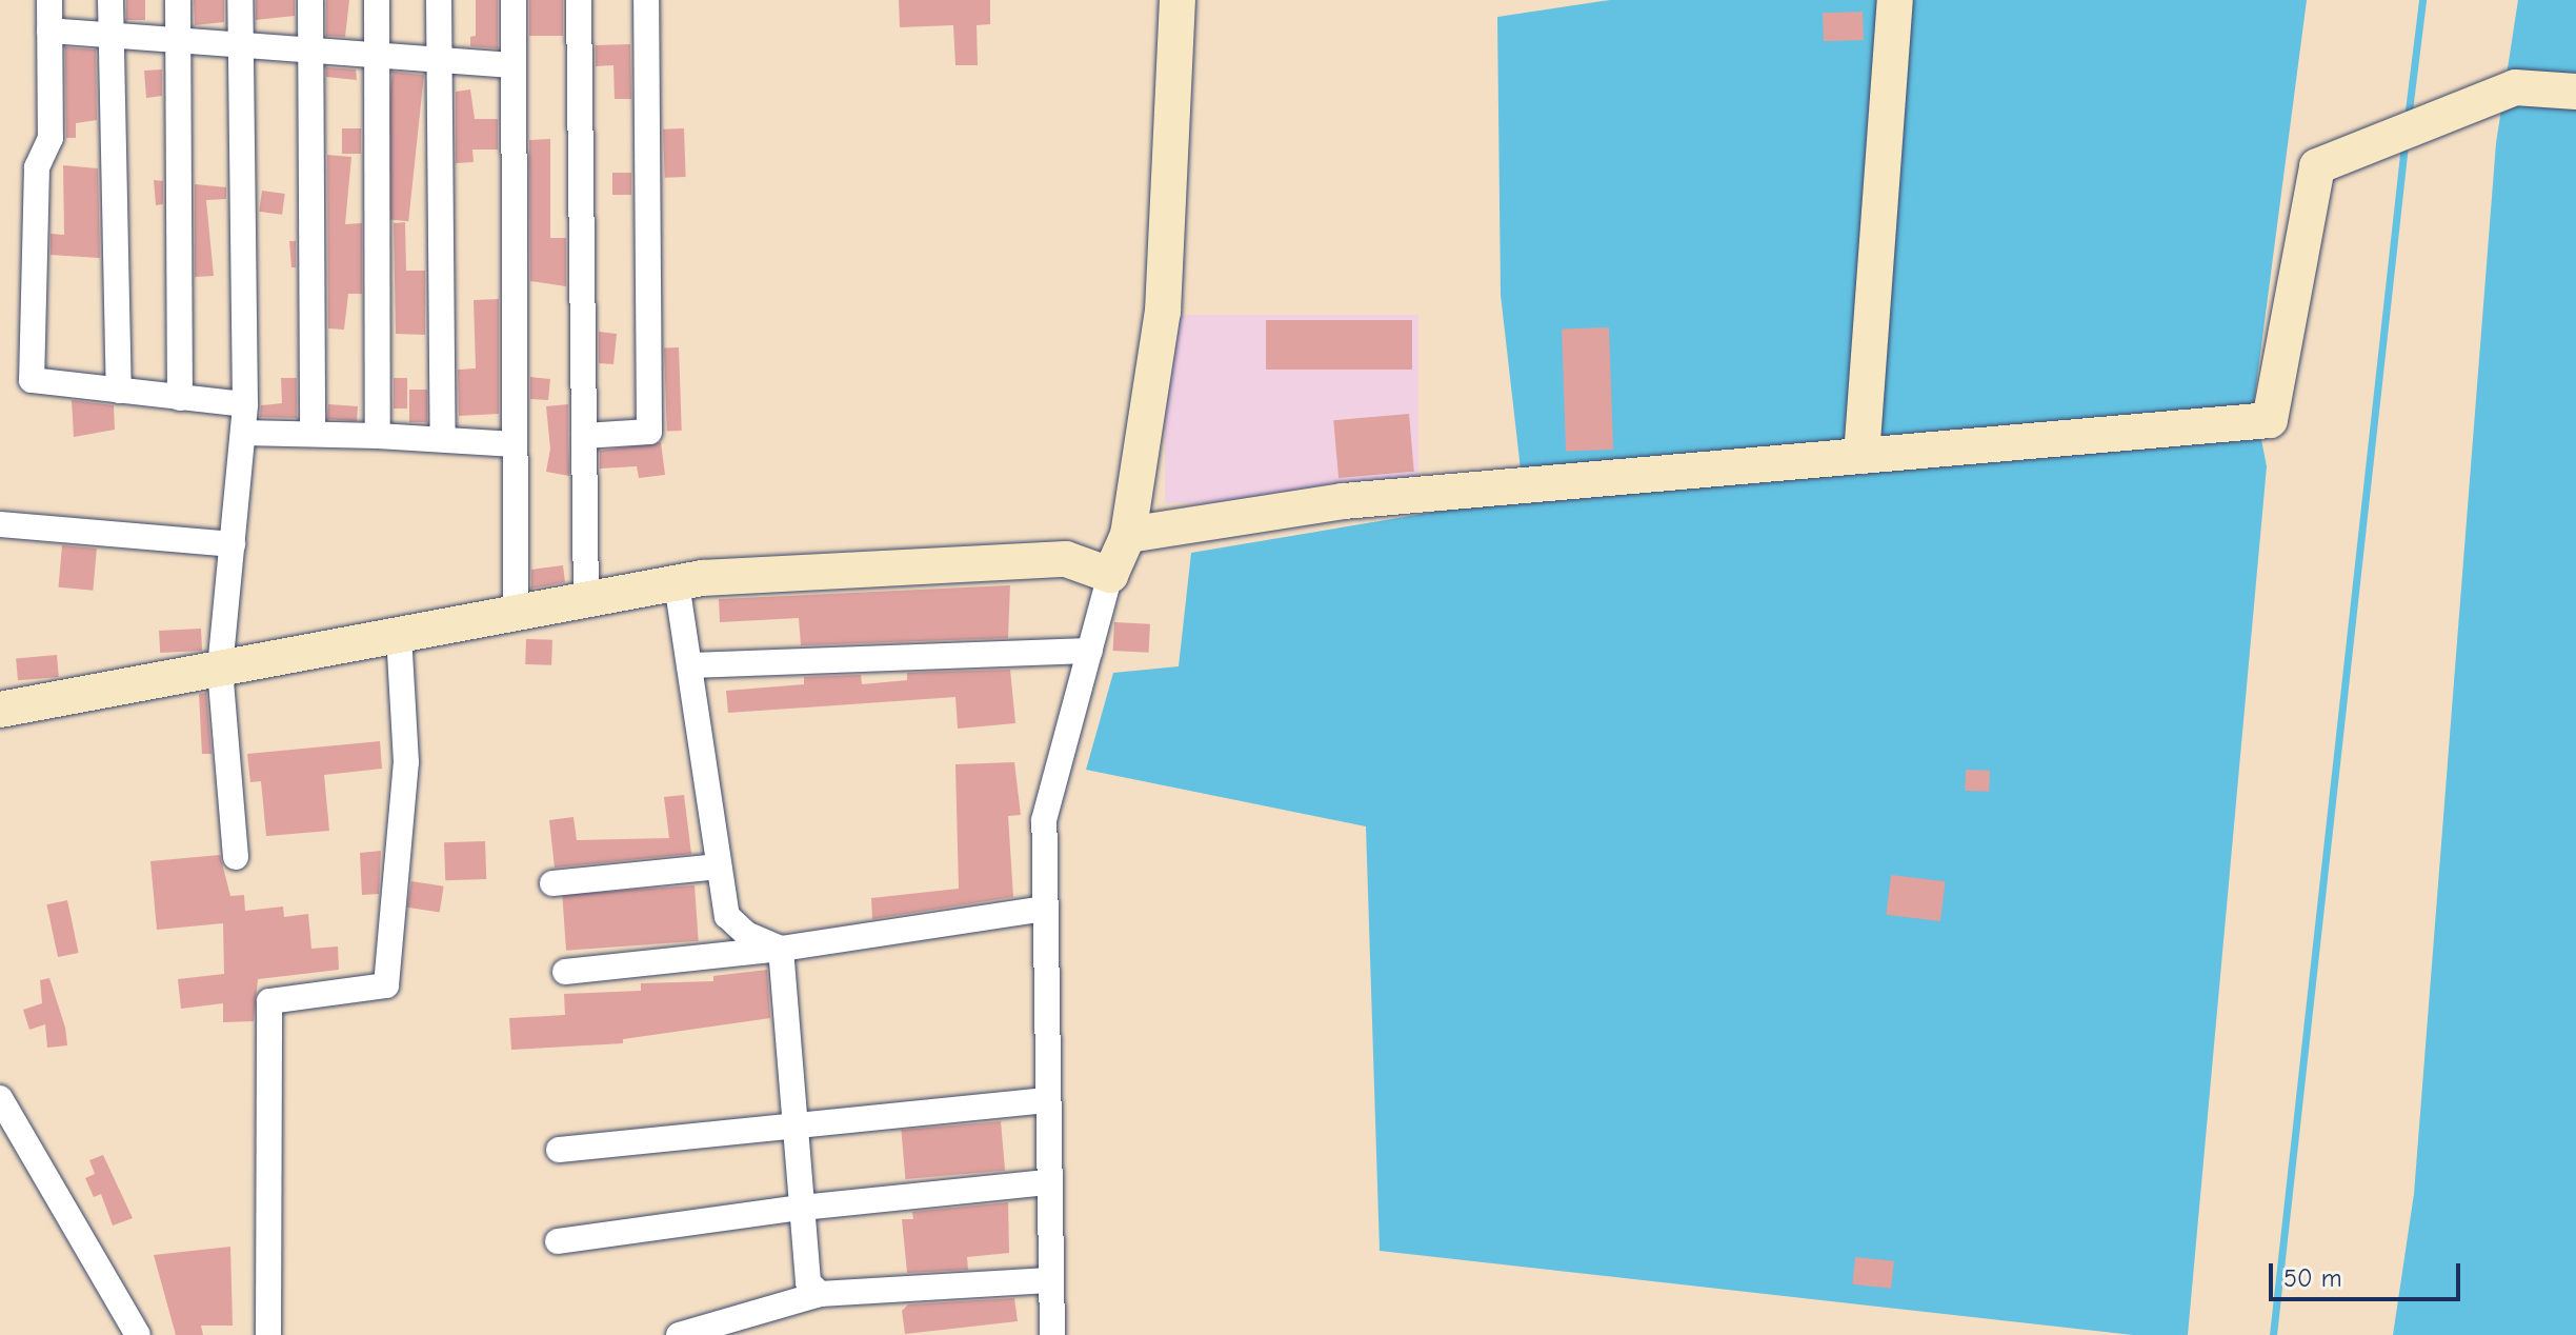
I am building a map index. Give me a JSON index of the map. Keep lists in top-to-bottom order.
{
  "scale_bar": "50 m"
}
